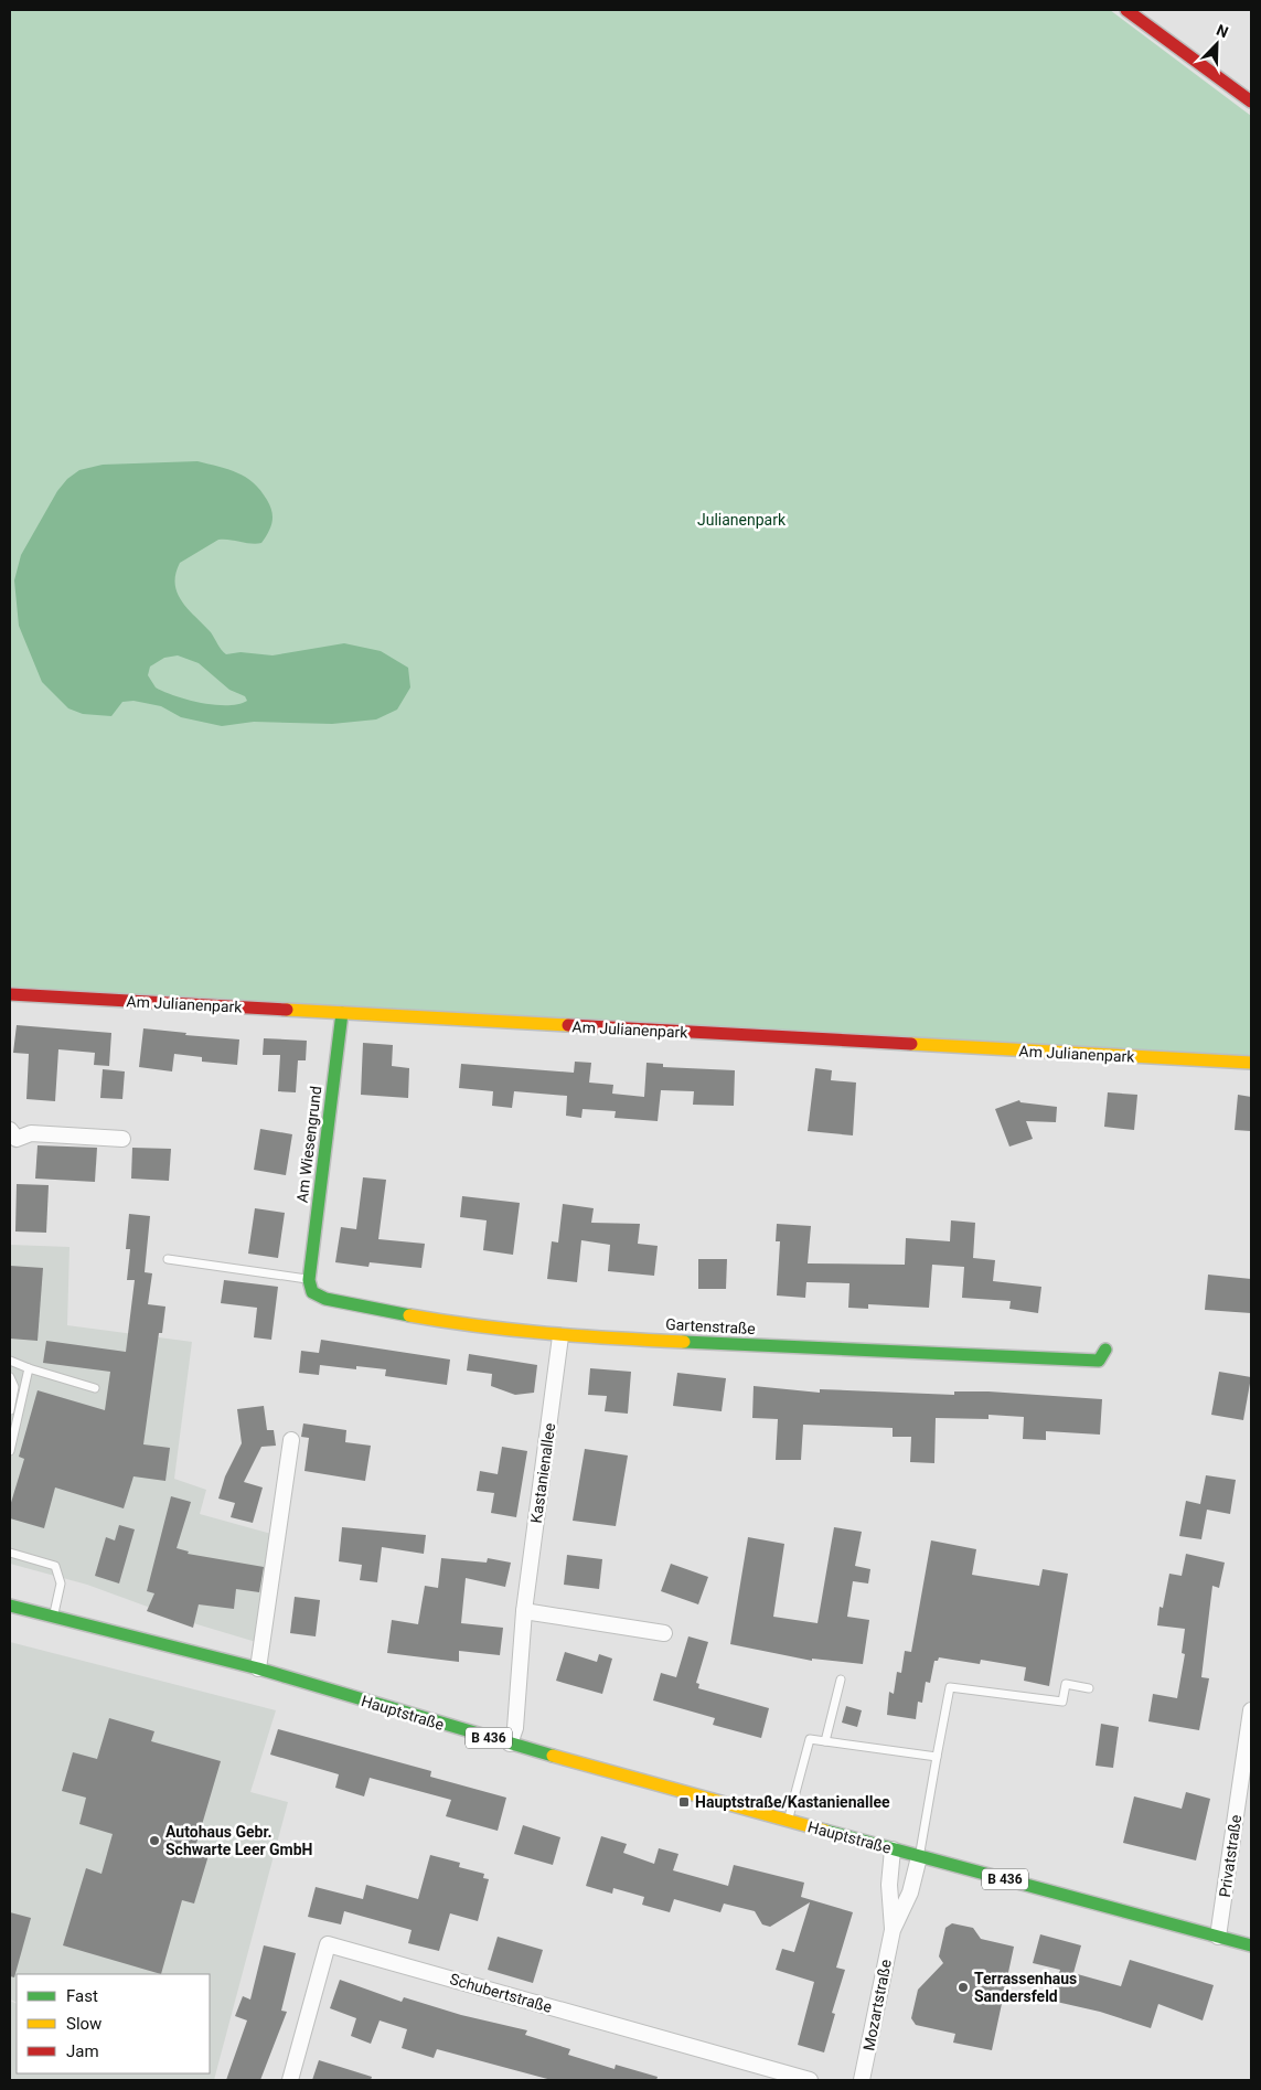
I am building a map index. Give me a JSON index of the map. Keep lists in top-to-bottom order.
{
  "streets": {
    "street": [
      "Am Julianenpark",
      "Am Wiesengrund",
      "Gartenstraße",
      "Kastanienallee",
      "Hauptstraße",
      "B 436",
      "Privatstraße",
      "Schubertstraße",
      "Mozartstraße"
    ]
  },
  "crossings": [
    ["Am Julianenpark", "Am Wiesengrund"],
    ["Am Wiesengrund", "Gartenstraße"],
    ["Gartenstraße", "Kastanienallee"],
    ["Kastanienallee", "Hauptstraße"],
    ["Hauptstraße", "Privatstraße"],
    ["Hauptstraße", "Mozartstraße"]
  ],
  "parks": ["Julianenpark"],
  "places": {
    "transit": ["Hauptstraße/Kastanienallee"],
    "other": ["Autohaus Gebr. Schwarte Leer GmbH", "Terrassenhaus Sandersfeld"]
  },
  "legend": ["Fast", "Slow", "Jam"],
  "north": "top right"
}
